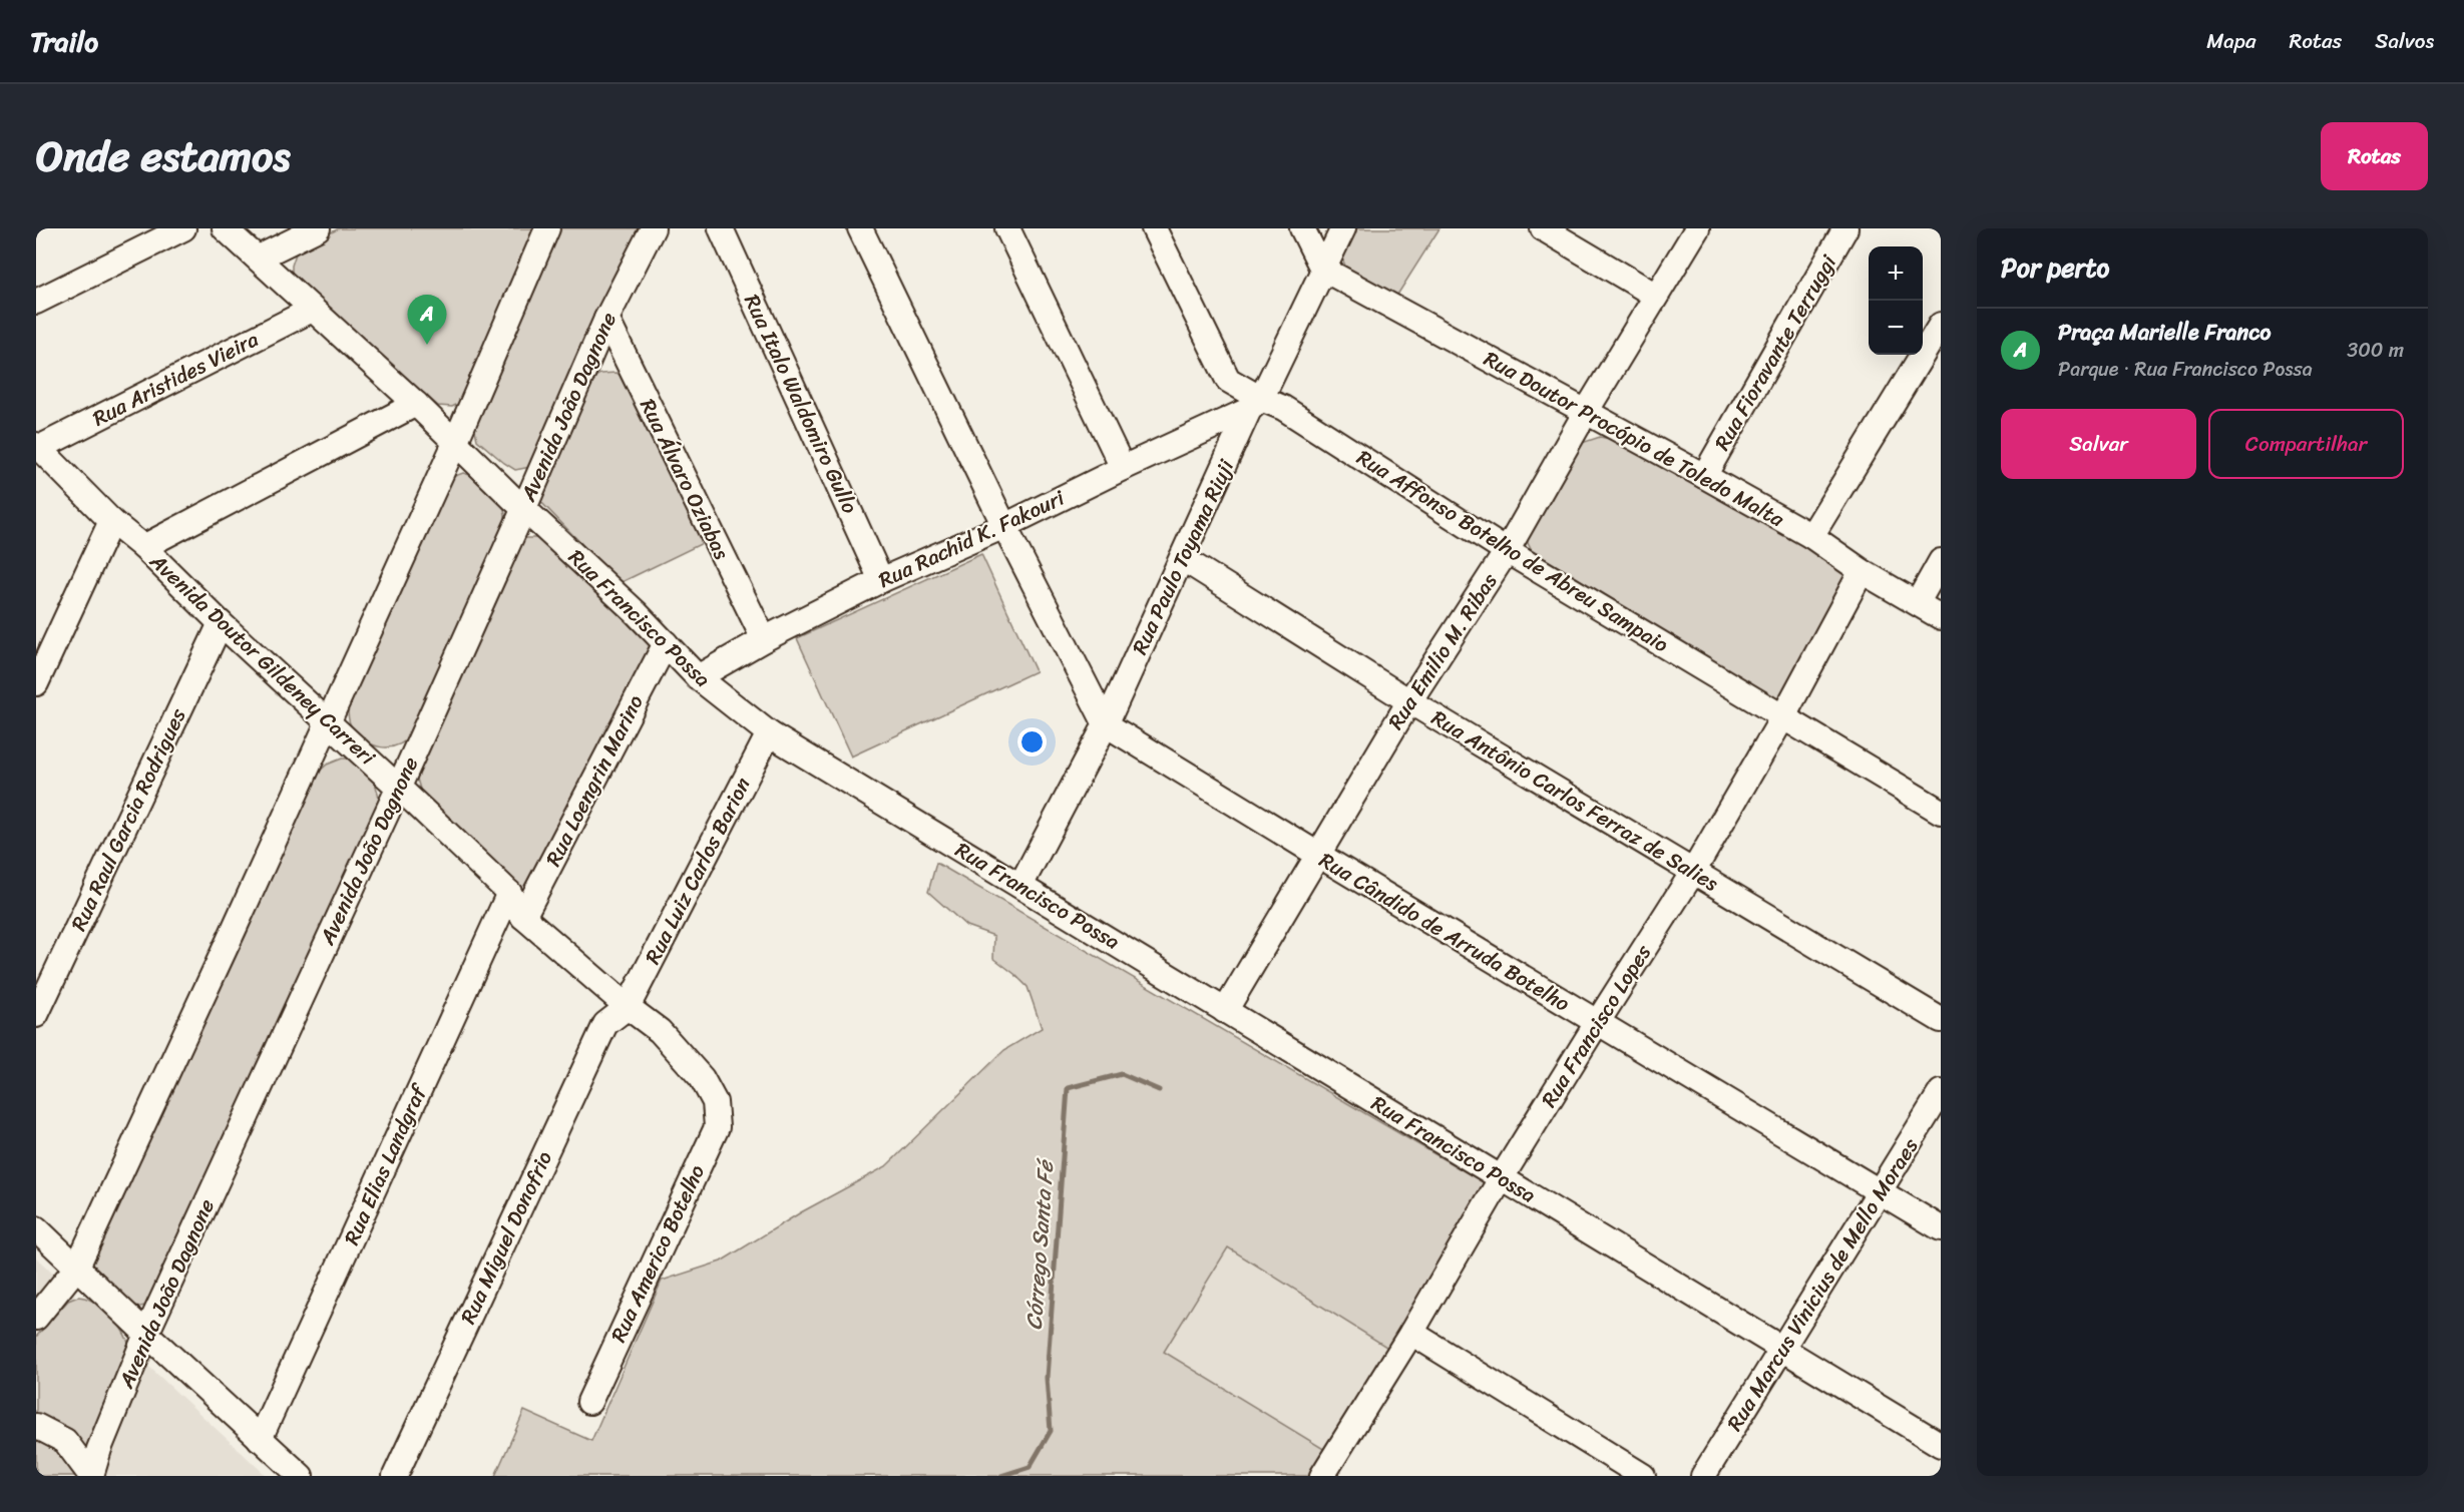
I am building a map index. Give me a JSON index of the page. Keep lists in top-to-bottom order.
{
  "streets": {
    "street": [
      "Rua Fioravante Terruggi",
      "Rua Aristides Vieira",
      "Rua Italo Waldomiro Gullo",
      "Avenida João Dagnone",
      "Rua Doutor Procópio de Toledo Malta",
      "Rua Álvaro Oziabas",
      "Rua Rachid K. Fakouri",
      "Rua Affonso Botelho de Abreu Sampaio",
      "Rua Paulo Toyama Riuji",
      "Rua Francisco Possa",
      "Rua Emilio M. Ribas",
      "Avenida Doutor Gildeney Carreri",
      "Rua Loengrin Marino",
      "Rua Antônio Carlos Ferraz de Salies",
      "Rua Raul Garcia Rodrigues",
      "Rua Luiz Carlos Barion",
      "Rua Cândido de Arruda Botelho",
      "Rua Francisco Lopes",
      "Rua Elias Landgraf",
      "Rua Miguel Donofrio",
      "Rua Americo Botelho",
      "Rua Marcus Vinicius de Mello Moraes"
    ]
  },
  "crossings": [
    ["Rua Fioravante Terruggi", "Rua Doutor Procópio de Toledo Malta"],
    ["Rua Aristides Vieira", "Rua Francisco Possa"],
    ["Rua Aristides Vieira", "Avenida Doutor Gildeney Carreri"],
    ["Rua Italo Waldomiro Gullo", "Rua Rachid K. Fakouri"],
    ["Avenida João Dagnone", "Rua Álvaro Oziabas"],
    ["Avenida João Dagnone", "Rua Francisco Possa"],
    ["Avenida João Dagnone", "Avenida Doutor Gildeney Carreri"],
    ["Rua Doutor Procópio de Toledo Malta", "Rua Paulo Toyama Riuji"],
    ["Rua Doutor Procópio de Toledo Malta", "Rua Emilio M. Ribas"],
    ["Rua Doutor Procópio de Toledo Malta", "Rua Francisco Lopes"],
    ["Rua Álvaro Oziabas", "Rua Rachid K. Fakouri"],
    ["Rua Rachid K. Fakouri", "Rua Affonso Botelho de Abreu Sampaio"],
    ["Rua Rachid K. Fakouri", "Rua Paulo Toyama Riuji"],
    ["Rua Rachid K. Fakouri", "Rua Francisco Possa"],
    ["Rua Affonso Botelho de Abreu Sampaio", "Rua Paulo Toyama Riuji"],
    ["Rua Affonso Botelho de Abreu Sampaio", "Rua Emilio M. Ribas"],
    ["Rua Affonso Botelho de Abreu Sampaio", "Rua Francisco Lopes"],
    ["Rua Paulo Toyama Riuji", "Rua Francisco Possa"],
    ["Rua Paulo Toyama Riuji", "Rua Antônio Carlos Ferraz de Salies"],
    ["Rua Paulo Toyama Riuji", "Rua Cândido de Arruda Botelho"],
    ["Rua Francisco Possa", "Rua Emilio M. Ribas"],
    ["Rua Francisco Possa", "Rua Loengrin Marino"],
    ["Rua Francisco Possa", "Rua Luiz Carlos Barion"],
    ["Rua Francisco Possa", "Rua Francisco Lopes"],
    ["Rua Francisco Possa", "Rua Marcus Vinicius de Mello Moraes"],
    ["Rua Emilio M. Ribas", "Rua Antônio Carlos Ferraz de Salies"],
    ["Rua Emilio M. Ribas", "Rua Cândido de Arruda Botelho"],
    ["Avenida Doutor Gildeney Carreri", "Rua Loengrin Marino"],
    ["Avenida Doutor Gildeney Carreri", "Rua Raul Garcia Rodrigues"],
    ["Avenida Doutor Gildeney Carreri", "Rua Luiz Carlos Barion"],
    ["Avenida Doutor Gildeney Carreri", "Rua Elias Landgraf"],
    ["Avenida Doutor Gildeney Carreri", "Rua Miguel Donofrio"],
    ["Avenida Doutor Gildeney Carreri", "Rua Americo Botelho"],
    ["Rua Antônio Carlos Ferraz de Salies", "Rua Francisco Lopes"],
    ["Rua Luiz Carlos Barion", "Rua Miguel Donofrio"],
    ["Rua Cândido de Arruda Botelho", "Rua Francisco Lopes"],
    ["Rua Cândido de Arruda Botelho", "Rua Marcus Vinicius de Mello Moraes"]
  ],
  "water": ["Córrego Santa Fé"],
  "page": {
    "header": "Trailo",
    "nav": ["Mapa", "Rotas", "Salvos"],
    "title": "Onde estamos",
    "buttons": [
      "Rotas",
      ["Salvar", "Compartilhar"]
    ],
    "heading": "Por perto",
    "map_buttons": ["+", "−"],
    "pins": "A",
    "list": [
      {
        "mark": "A",
        "name": "Praça Marielle Franco",
        "note": "Parque · Rua Francisco Possa",
        "value": "300 m"
      }
    ]
  }
}
